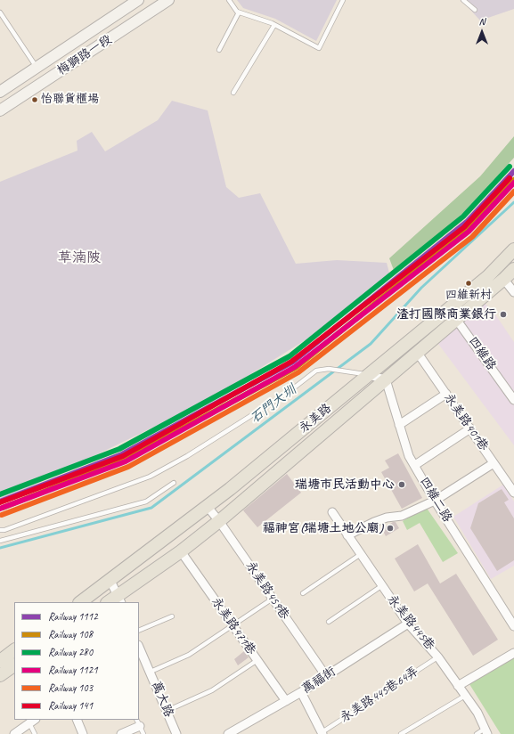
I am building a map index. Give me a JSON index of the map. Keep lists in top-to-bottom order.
{
  "streets": {
    "main road": ["永美路"],
    "street": [
      "梅獅路一段",
      "四維路",
      "永美路401巷",
      "四維二路",
      "永美路459巷",
      "永美路445巷",
      "永美路471巷",
      "萬福街",
      "萬大路"
    ],
    "lane": ["永美路445巷64弄"]
  },
  "crossings": [
    ["四維路", "永美路"],
    ["永美路", "永美路401巷"],
    ["永美路", "四維二路"],
    ["永美路", "永美路459巷"],
    ["永美路", "永美路471巷"],
    ["永美路459巷", "萬福街"],
    ["永美路445巷", "萬福街"],
    ["永美路445巷", "永美路445巷64弄"],
    ["永美路471巷", "萬福街"]
  ],
  "districts": ["草湳陂"],
  "water": ["石門大圳"],
  "places": [
    "怡聯貨櫃場",
    "四維新村",
    "渣打國際商業銀行",
    "瑞塘市民活動中心",
    "福神宮(瑞塘土地公廟)"
  ],
  "lines": [
    "rail line 280",
    "rail line 1112",
    "rail line 141",
    "rail line 108",
    "rail line 1121",
    "rail line 103"
  ],
  "legend": [
    "Railway 1112",
    "Railway 108",
    "Railway 280",
    "Railway 1121",
    "Railway 103",
    "Railway 141"
  ],
  "north": "top"
}
